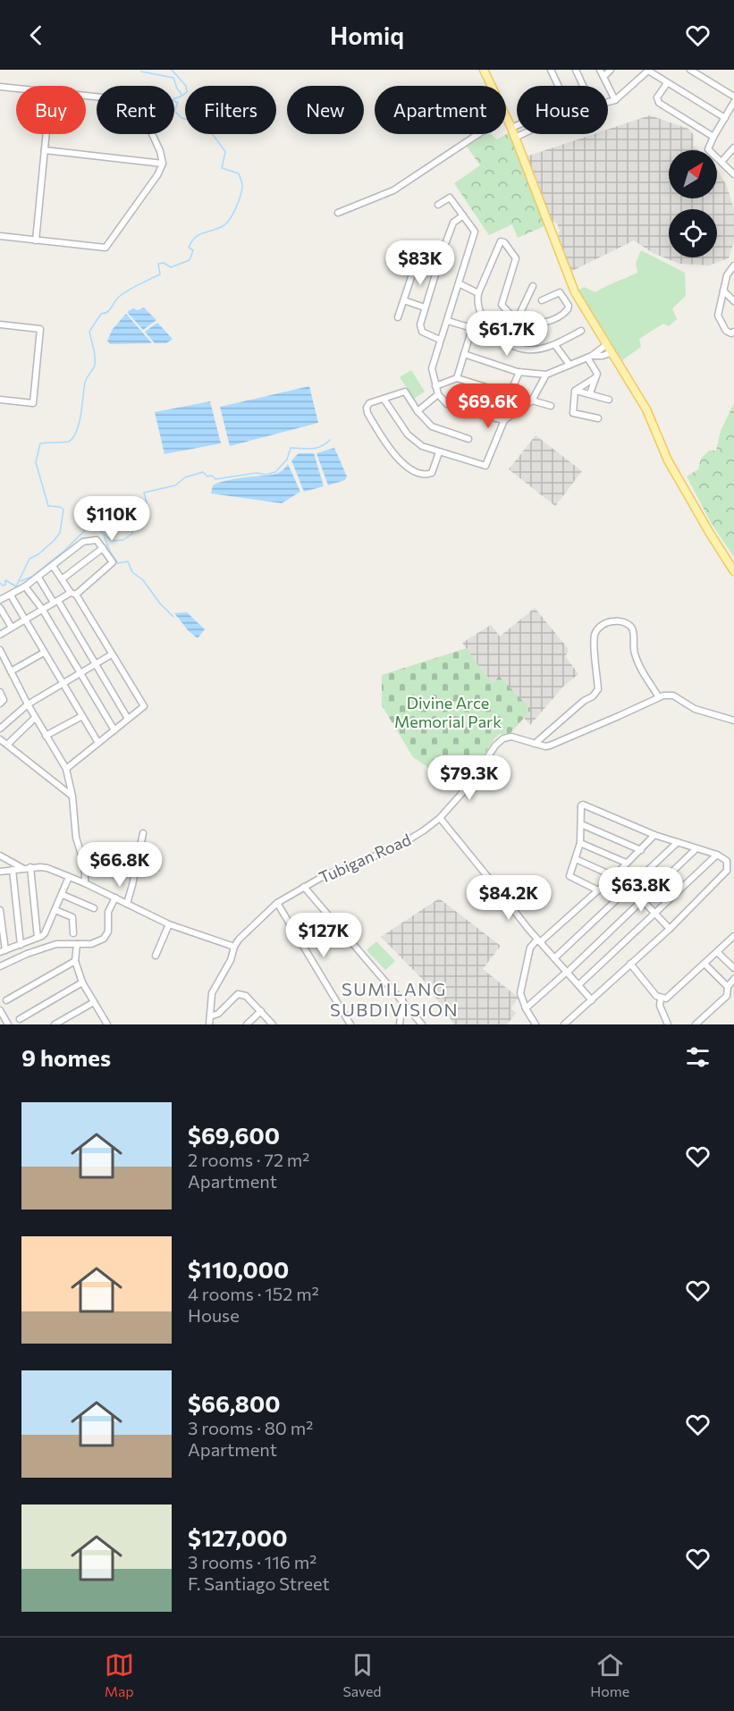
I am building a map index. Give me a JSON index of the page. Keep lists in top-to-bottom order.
{
  "streets": {
    "street": ["Tubigan Road"]
  },
  "districts": ["SUMILANG SUBDIVISION"],
  "parks": ["Divine Arce Memorial Park"],
  "north": "top right",
  "page": {
    "header": "Homiq",
    "chip": [
      "Buy",
      "Rent",
      "Filters",
      "New",
      "Apartment",
      "House"
    ],
    "price": [
      "$83K",
      "$61.7K",
      "$69.6K",
      "$110K",
      "$79.3K",
      "$66.8K",
      "$63.8K",
      "$84.2K",
      "$127K"
    ],
    "heading": "9 homes",
    "list": [
      {
        "name": "$69,600",
        "note": "2 rooms · 72 m² · Apartment"
      },
      {
        "name": "$110,000",
        "note": "4 rooms · 152 m² · House"
      },
      {
        "name": "$66,800",
        "note": "3 rooms · 80 m² · Apartment"
      },
      {
        "name": "$127,000",
        "note": "3 rooms · 116 m² · F. Santiago Street"
      }
    ],
    "tabs": ["Map", "Saved", "Home"]
  }
}
